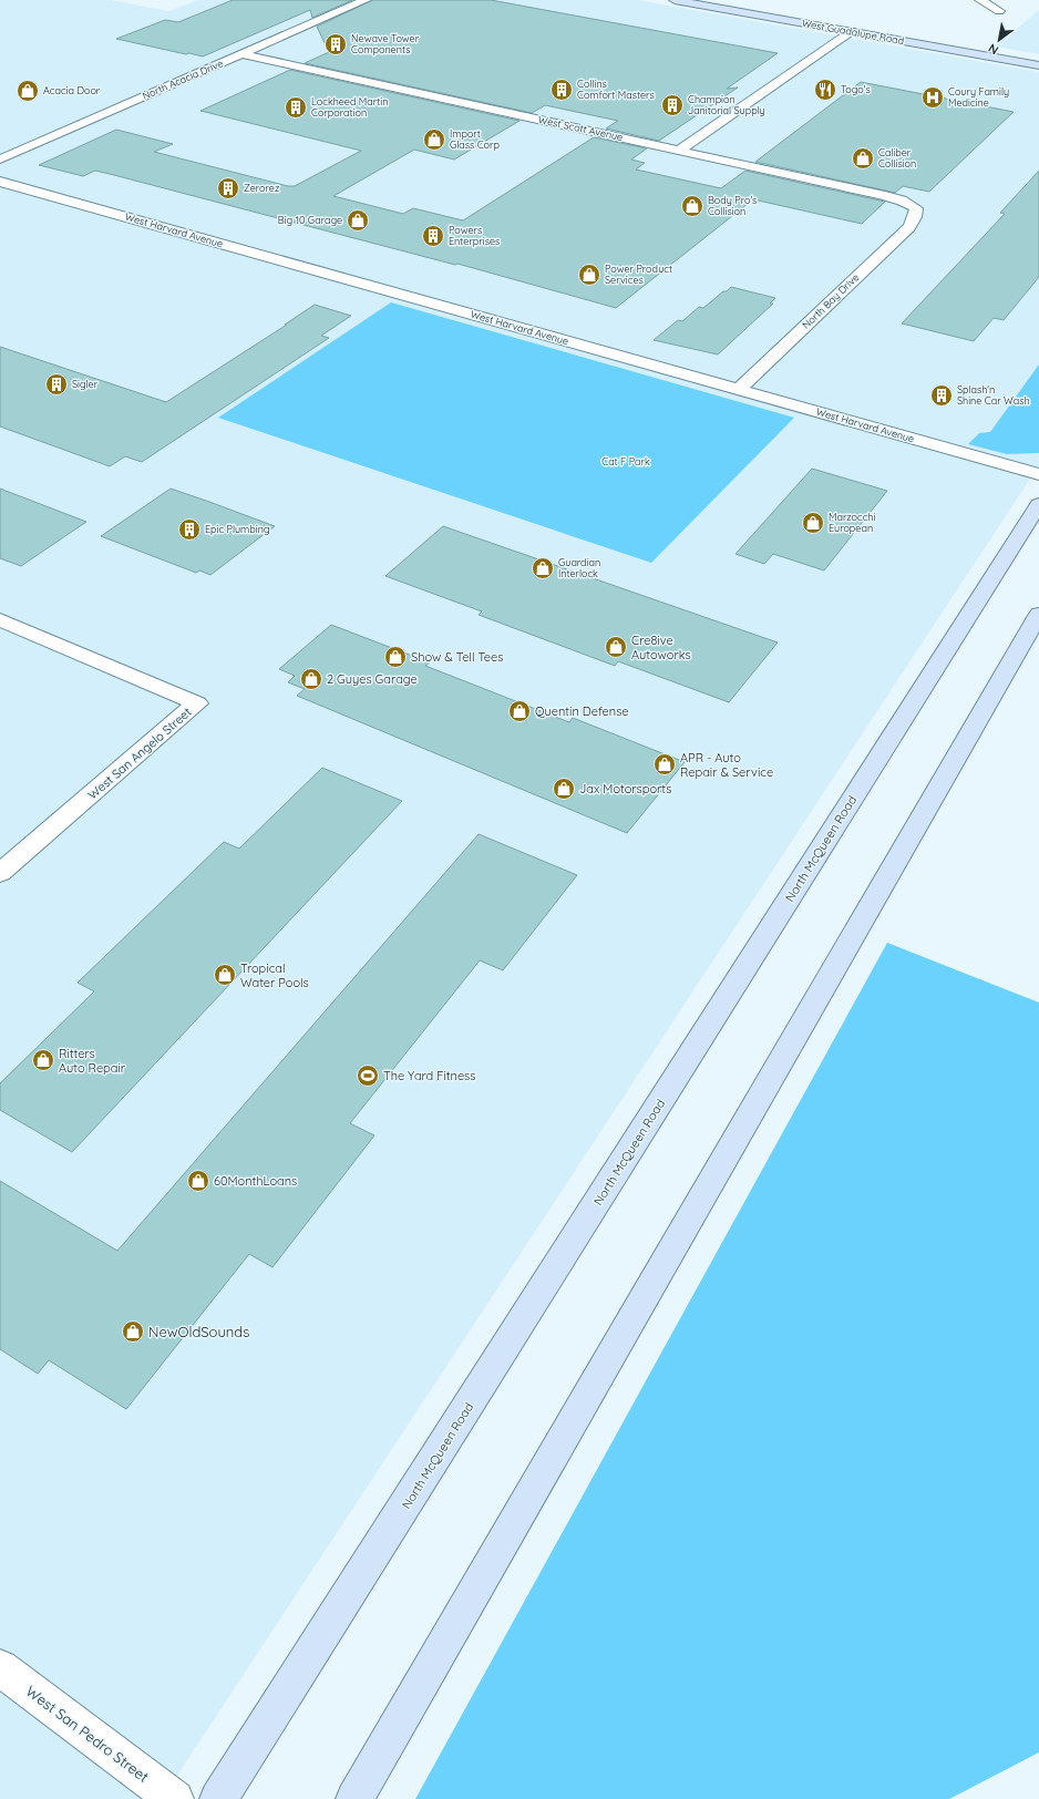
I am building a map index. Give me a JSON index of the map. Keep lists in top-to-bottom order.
{
  "streets": {
    "main road": ["West Guadalupe Road", "North McQueen Road"],
    "street": [
      "North Acacia Drive",
      "West Scott Avenue",
      "West Harvard Avenue",
      "North Bay Drive",
      "West San Angelo Street",
      "West San Pedro Street"
    ]
  },
  "crossings": [
    ["North Acacia Drive", "West Scott Avenue"],
    ["West Scott Avenue", "North Bay Drive"],
    ["West Harvard Avenue", "North Bay Drive"]
  ],
  "parks": ["Cat F Park"],
  "places": {
    "building": [
      "Newave Tower Components",
      "Collins Comfort Masters",
      "Champion Janitorial Supply",
      "Lockheed Martin Corporation",
      "Zerorez",
      "Powers Enterprises",
      "Sigler",
      "Splash'n Shine Car Wash",
      "Epic Plumbing"
    ],
    "restaurant": ["Togo's"],
    "shop": [
      "Acacia Door",
      "Import Glass Corp",
      "Caliber Collision",
      "Body Pro's Collision",
      "Big 10 Garage",
      "Power Product Services",
      "Marzocchi European",
      "Guardian Interlock",
      "Cre8ive Autoworks",
      "Show & Tell Tees",
      "2 Guyes Garage",
      "Quentin Defense",
      "APR - Auto Repair & Service",
      "Jax Motorsports",
      "Tropical Water Pools",
      "Ritters Auto Repair",
      "60MonthLoans",
      "NewOldSounds"
    ],
    "hospital": ["Coury Family Medicine"],
    "sports": ["The Yard Fitness"]
  },
  "north": "bottom left"
}
